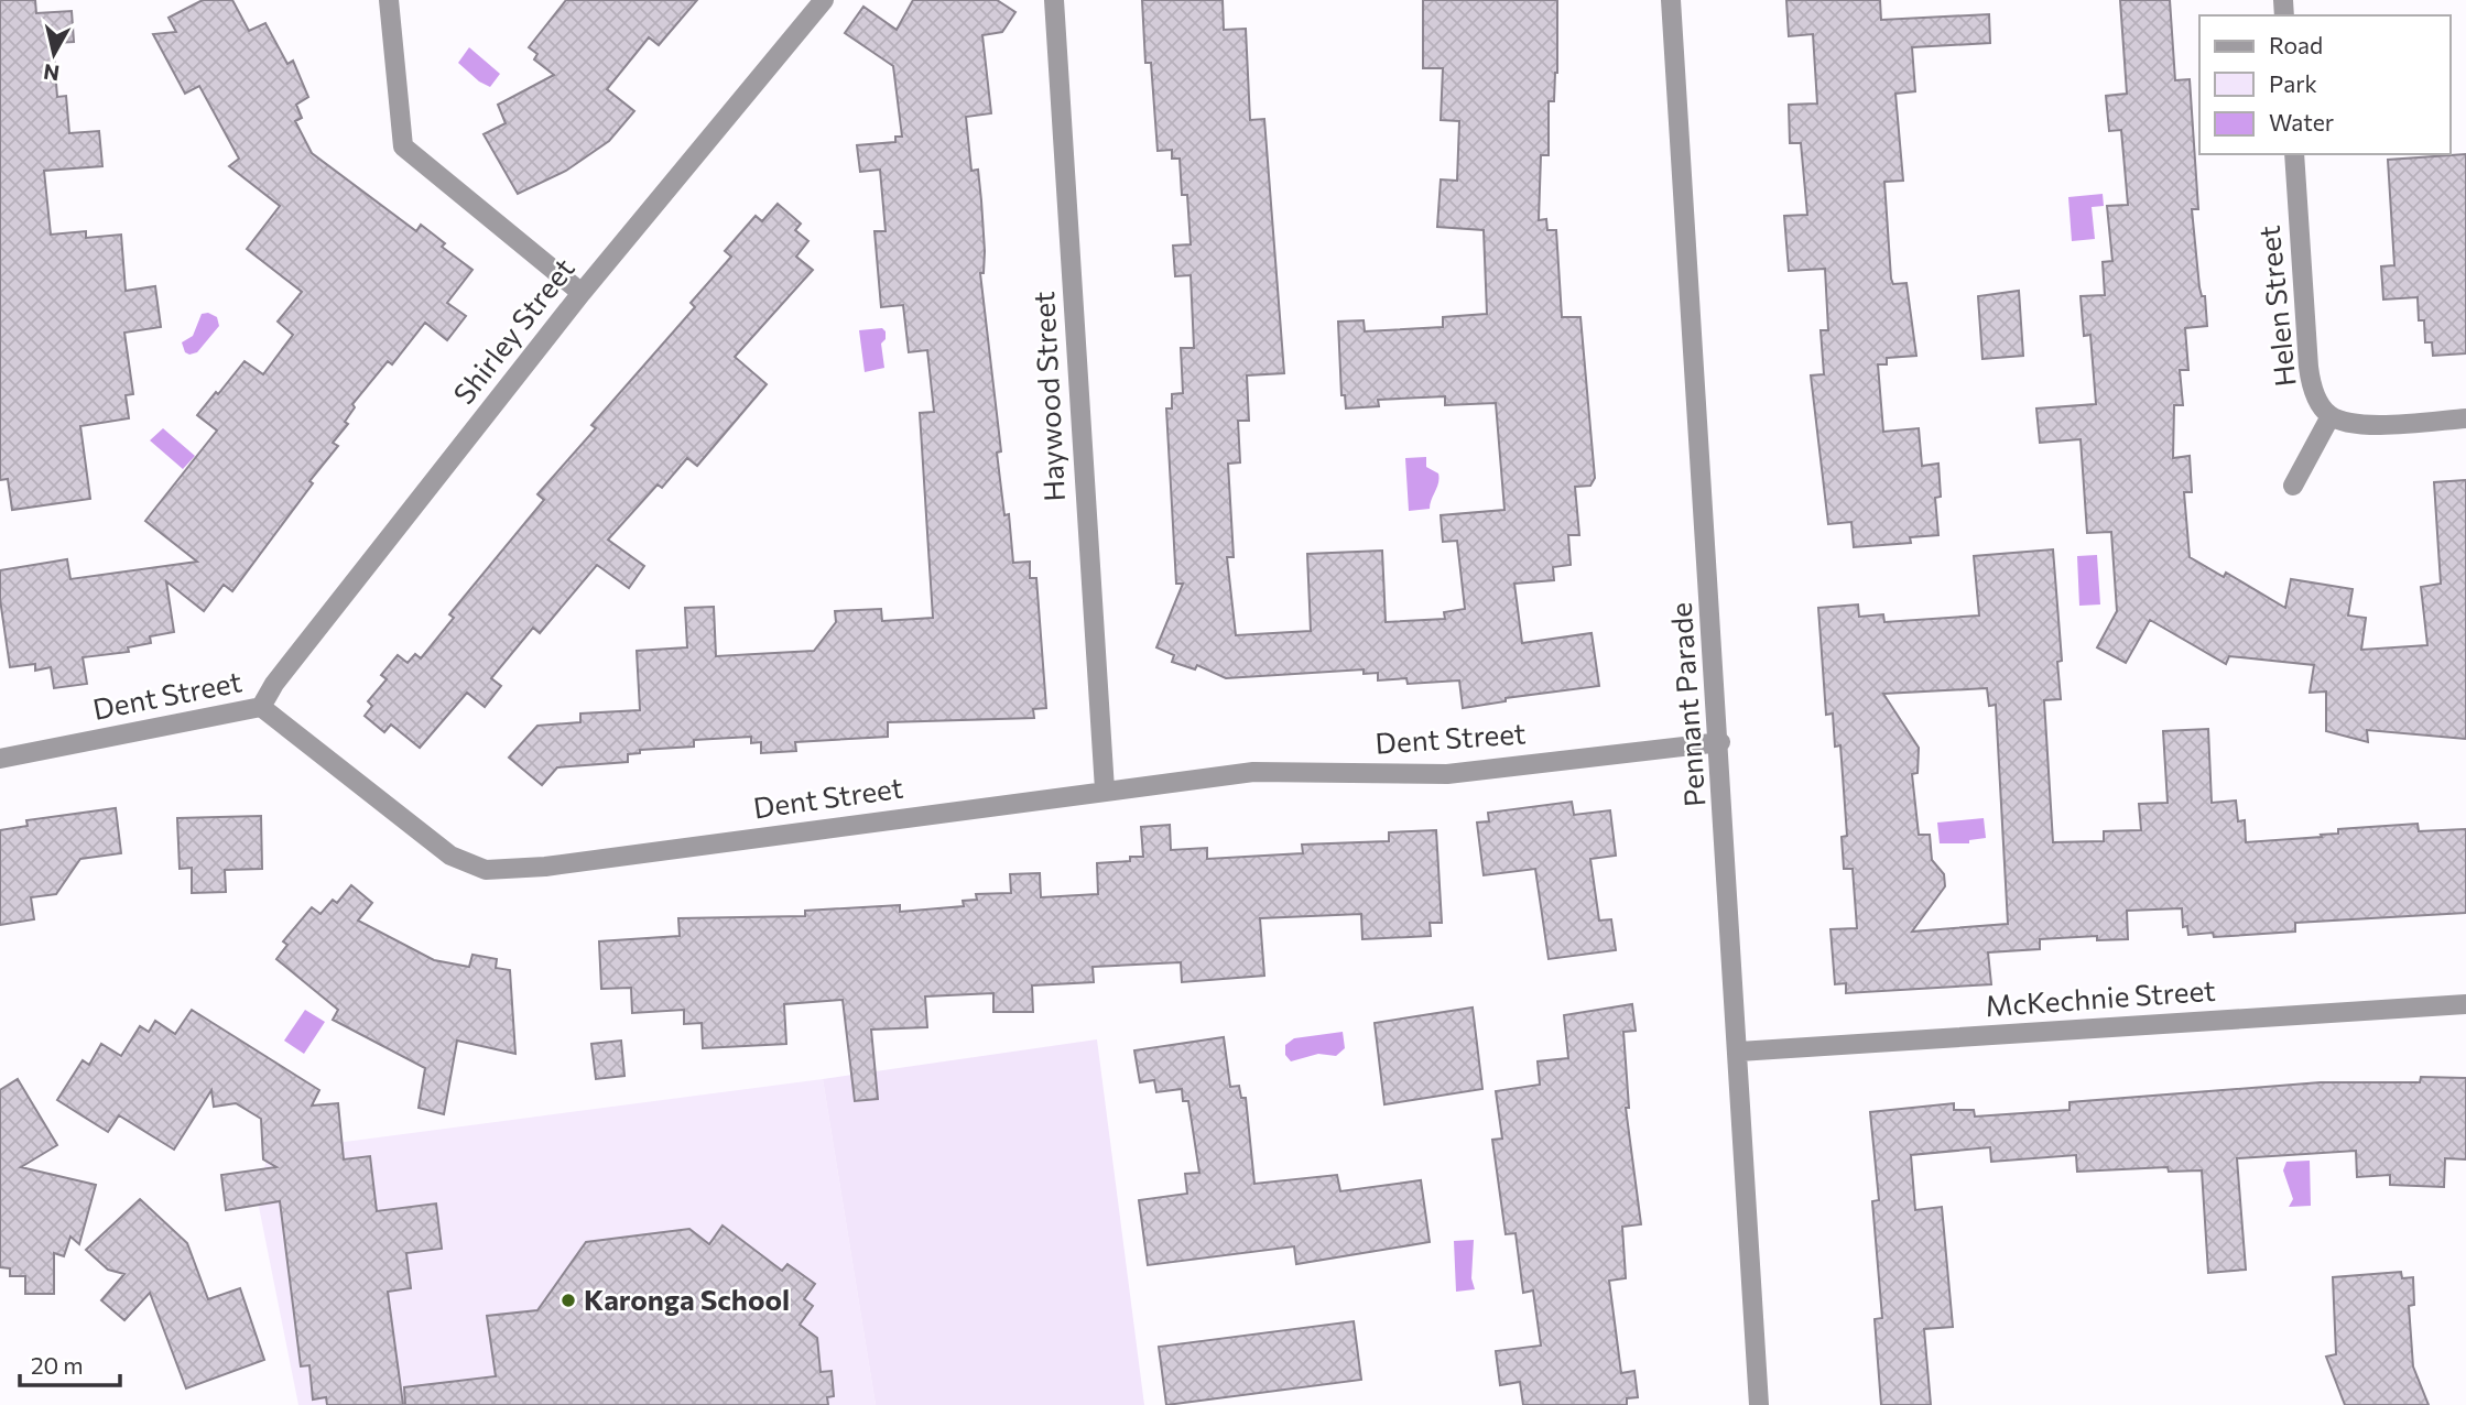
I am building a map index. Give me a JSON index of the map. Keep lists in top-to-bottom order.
{
  "streets": {
    "street": [
      "Helen Street",
      "Shirley Street",
      "Haywood Street",
      "Dent Street",
      "Pennant Parade",
      "McKechnie Street"
    ]
  },
  "crossings": [
    ["Shirley Street", "Dent Street"],
    ["Haywood Street", "Dent Street"],
    ["Dent Street", "Pennant Parade"],
    ["Pennant Parade", "McKechnie Street"]
  ],
  "places": ["Karonga School"],
  "legend": ["Road", "Park", "Water"],
  "scale_bar": "20 m",
  "north": "bottom"
}
